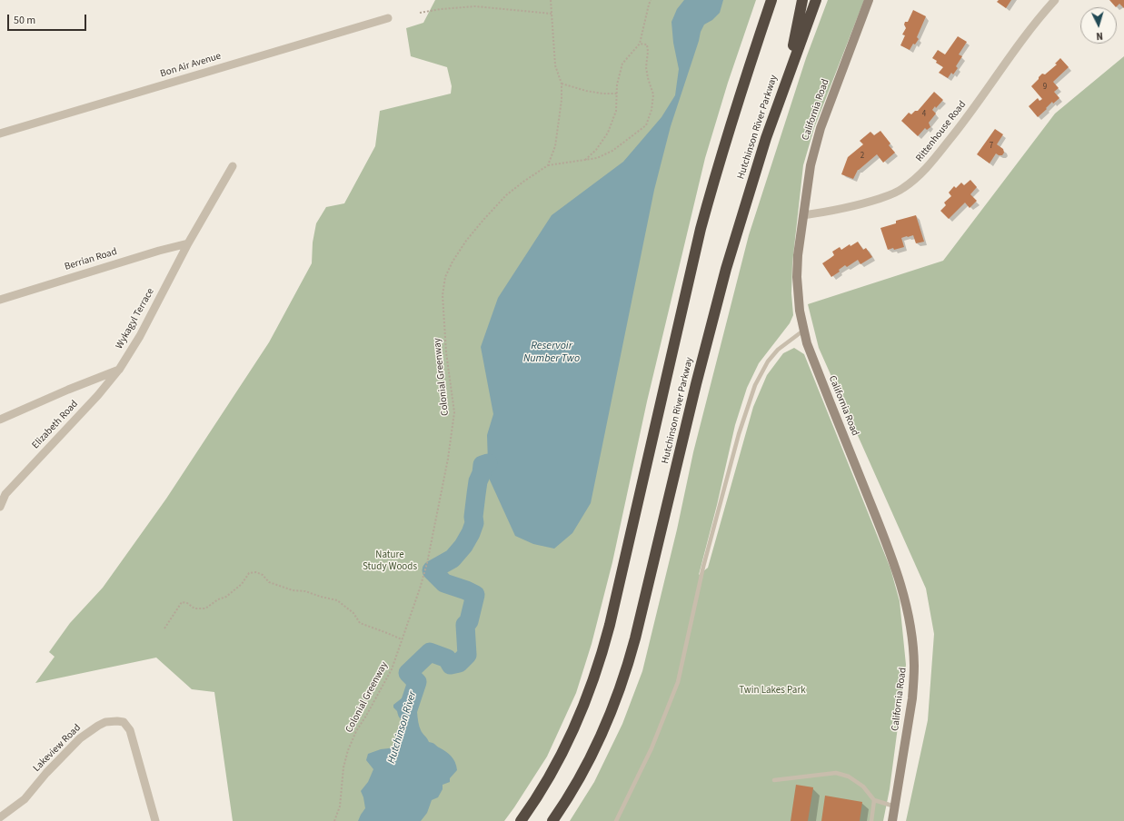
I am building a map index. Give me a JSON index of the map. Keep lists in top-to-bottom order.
{
  "streets": {
    "highway": ["Hutchinson River Parkway"],
    "main road": ["California Road"],
    "street": [
      "Bon Air Avenue",
      "Rittenhouse Road",
      "Berrian Road",
      "Wykagyl Terrace",
      "Elizabeth Road",
      "Lakeview Road"
    ],
    "path": ["Colonial Greenway"]
  },
  "crossings": [
    ["California Road", "Rittenhouse Road"],
    ["Berrian Road", "Wykagyl Terrace"],
    ["Wykagyl Terrace", "Elizabeth Road"]
  ],
  "water": ["Reservoir Number Two", "Hutchinson River"],
  "parks": ["Nature Study Woods", "Twin Lakes Park"],
  "house_numbers": [
    "9",
    "4",
    "7",
    "2"
  ],
  "scale_bar": "50 m",
  "north": "bottom"
}
